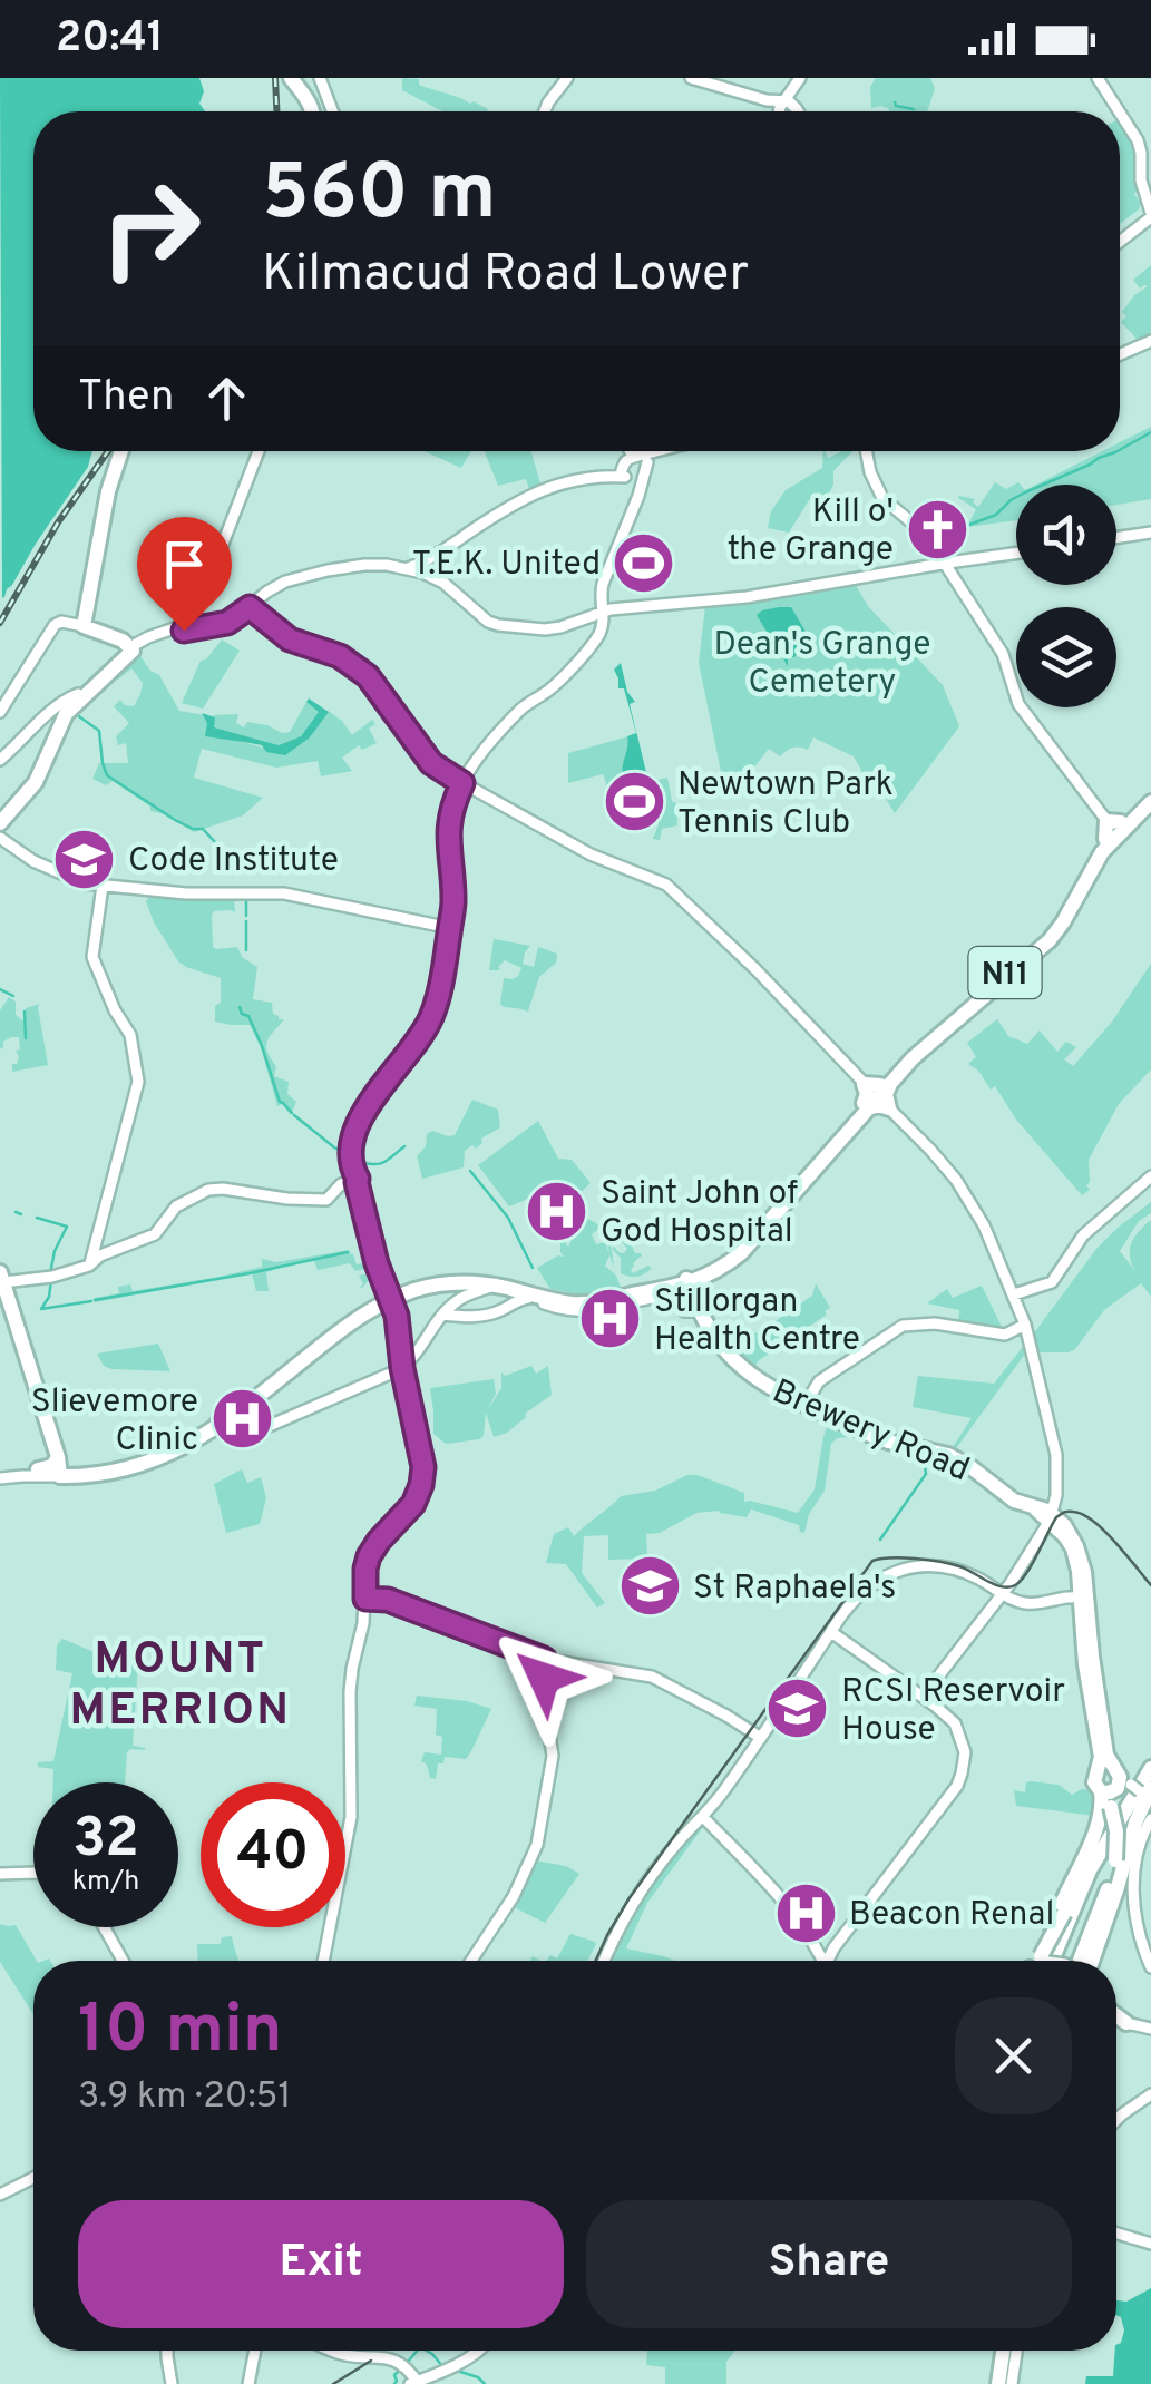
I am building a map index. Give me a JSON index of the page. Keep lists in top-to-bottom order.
{
  "streets": {
    "highway": ["N11", "Brewery Road"]
  },
  "crossings": [
    ["N11", "Brewery Road"]
  ],
  "districts": ["MOUNT MERRION"],
  "parks": ["Dean's Grange Cemetery"],
  "places": {
    "church": ["Kill o' the Grange"],
    "sports": ["T.E.K. United", "Newtown Park Tennis Club"],
    "school or university": ["Code Institute", "St Raphaela's", "RCSI Reservoir House"],
    "hospital": [
      "Saint John of God Hospital",
      "Stillorgan Health Centre",
      "Slievemore Clinic",
      "Beacon Renal"
    ]
  },
  "page": {
    "status": "20:41",
    "turn": ["560 m", "Kilmacud Road Lower"],
    "then": "Then",
    "speed": "32 km/h",
    "limit": "40",
    "heading": ["10 min", "3.9 km · 20:51"],
    "buttons": ["Exit", "Share"]
  }
}
